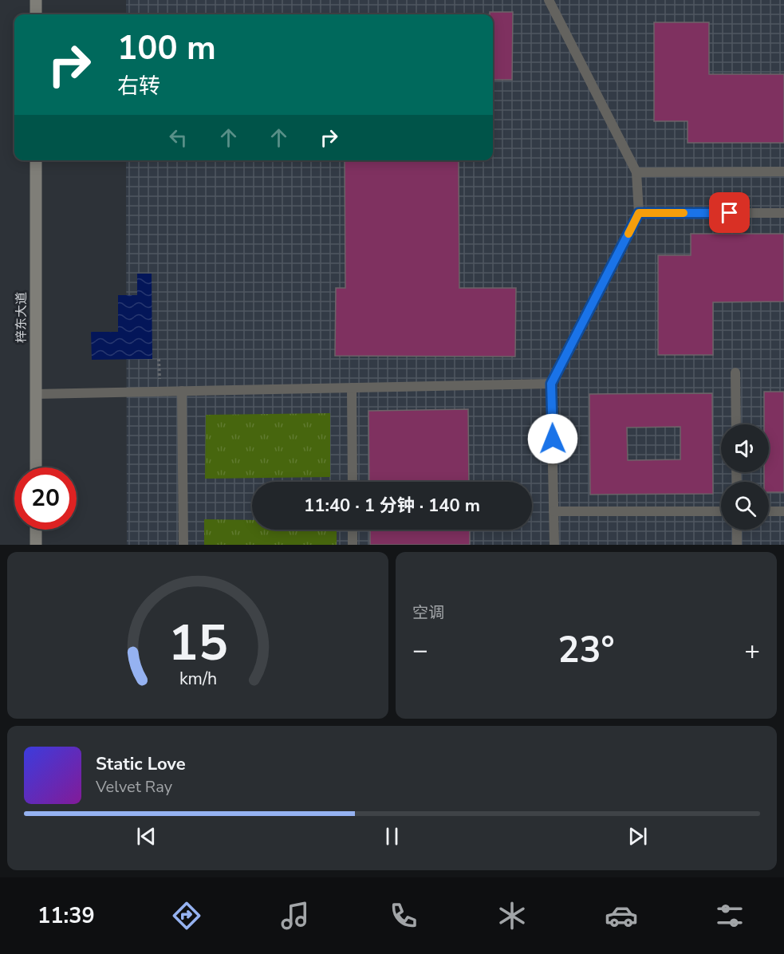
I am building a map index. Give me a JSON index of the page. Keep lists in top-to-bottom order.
{
  "streets": {
    "main road": ["梓东大道"]
  },
  "page": {
    "turn": ["100 m", "右转"],
    "limit": "20",
    "trip": "11:40 · 1 分钟 · 140 m",
    "tile": "空调",
    "heat": ["−", "23°", "+"],
    "song": ["Static Love", "Velvet Ray"],
    "tabs": "11:39",
    "gauge": ["15", "km/h"]
  }
}
